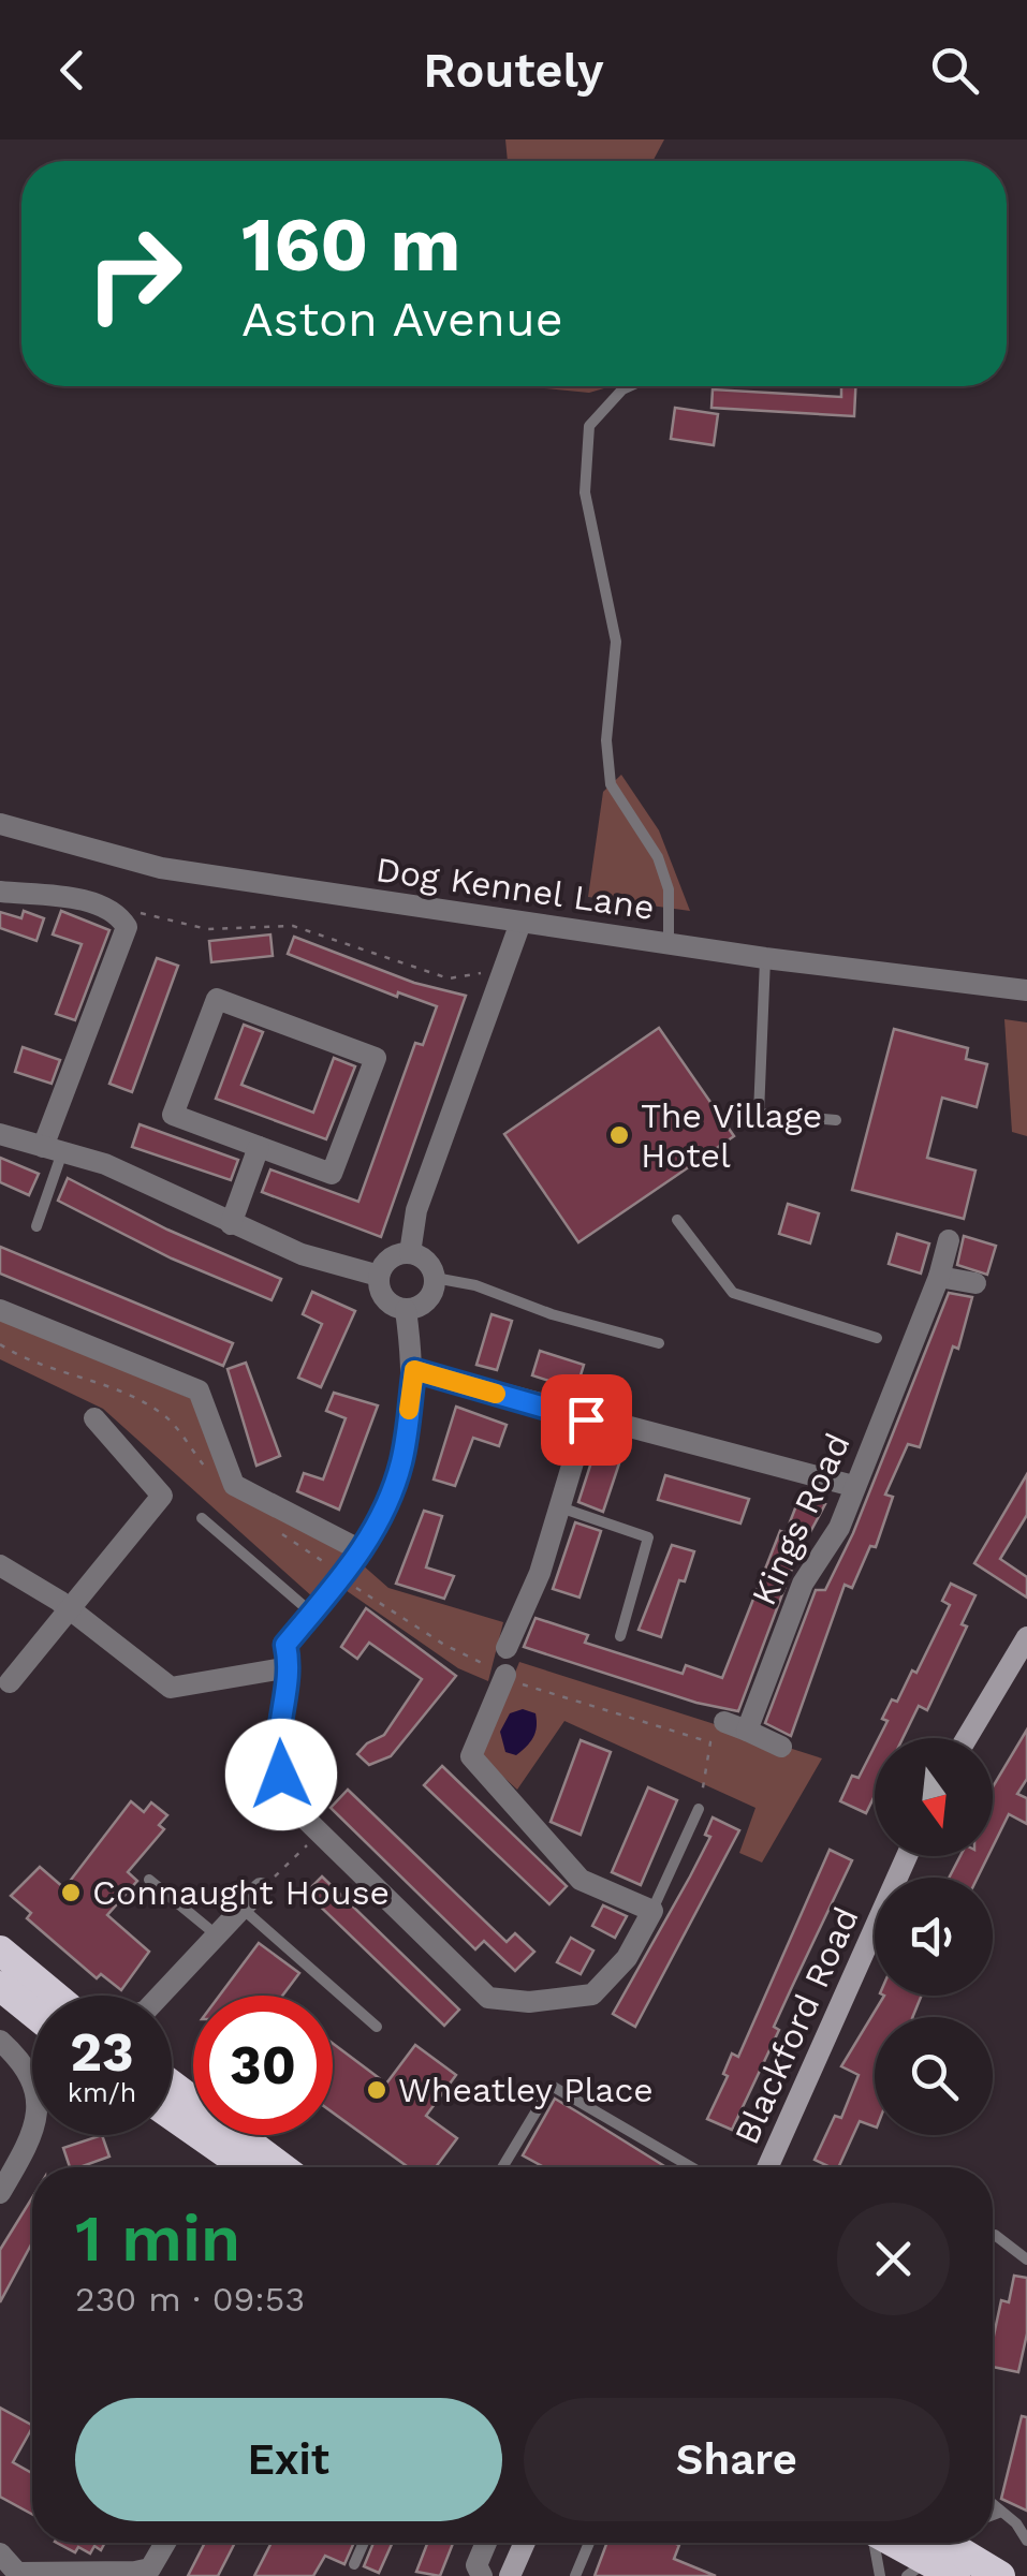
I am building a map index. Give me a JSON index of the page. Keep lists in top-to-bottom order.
{
  "streets": {
    "main road": ["Blackford Road"],
    "street": ["Dog Kennel Lane", "Kings Road"]
  },
  "places": ["The Village Hotel", "Connaught House", "Wheatley Place"],
  "north": "bottom",
  "page": {
    "header": "Routely",
    "turn": ["160 m", "Aston Avenue"],
    "speed": "23 km/h",
    "limit": "30",
    "heading": ["1 min", "230 m · 09:53"],
    "buttons": ["Exit", "Share"]
  }
}
